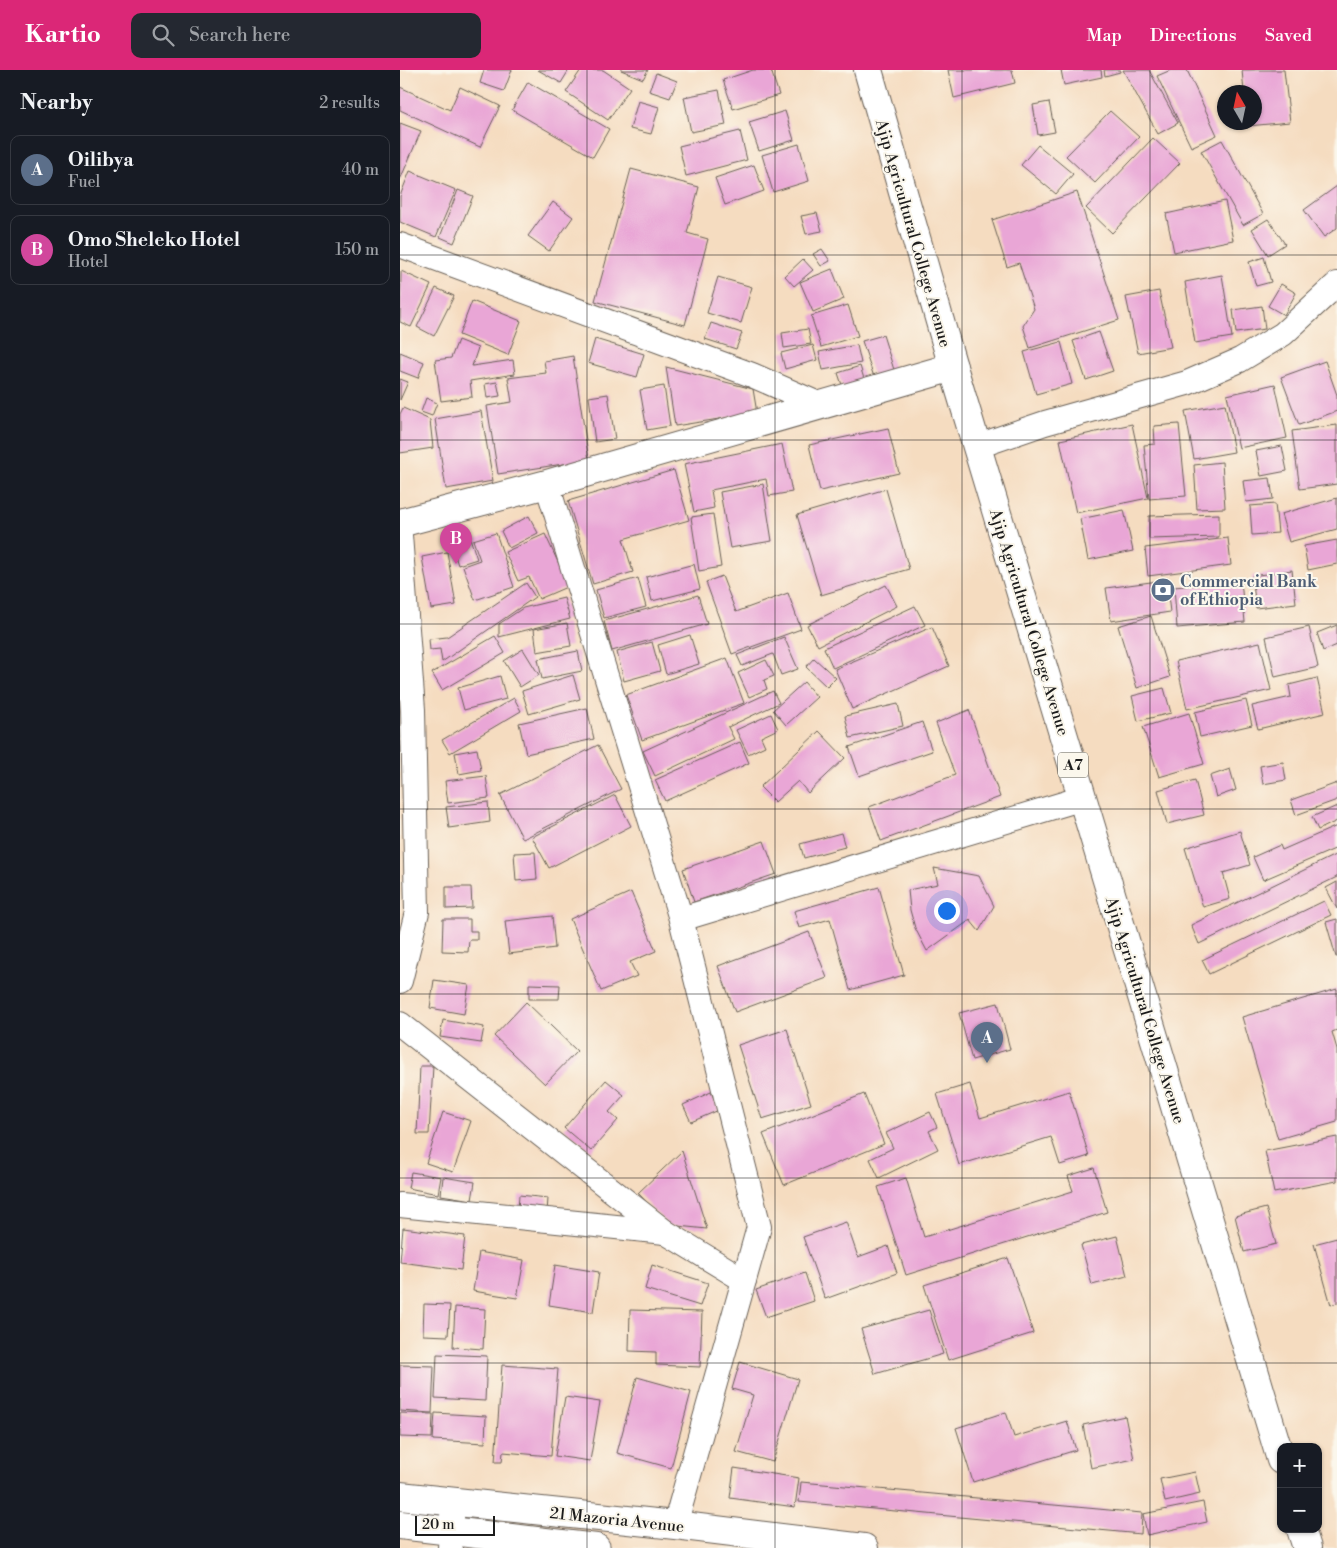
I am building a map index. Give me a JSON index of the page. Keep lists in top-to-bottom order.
{
  "streets": {
    "main road": ["Ajip Agricultural College Avenue", "A7", "21 Mazoria Avenue"]
  },
  "places": {
    "bank": ["Commercial Bank of Ethiopia"]
  },
  "scale_bar": "20 m",
  "north": "top",
  "page": {
    "header": "Kartio",
    "search": "Search here",
    "nav": ["Map", "Directions", "Saved"],
    "heading": ["Nearby", "2 results"],
    "list": [
      {
        "mark": "A",
        "name": "Oilibya",
        "note": "Fuel",
        "value": "40 m"
      },
      {
        "mark": "B",
        "name": "Omo Sheleko Hotel",
        "note": "Hotel",
        "value": "150 m"
      }
    ],
    "pins": ["B", "A"],
    "map_buttons": ["+", "−"],
    "scale": "20 m"
  }
}
